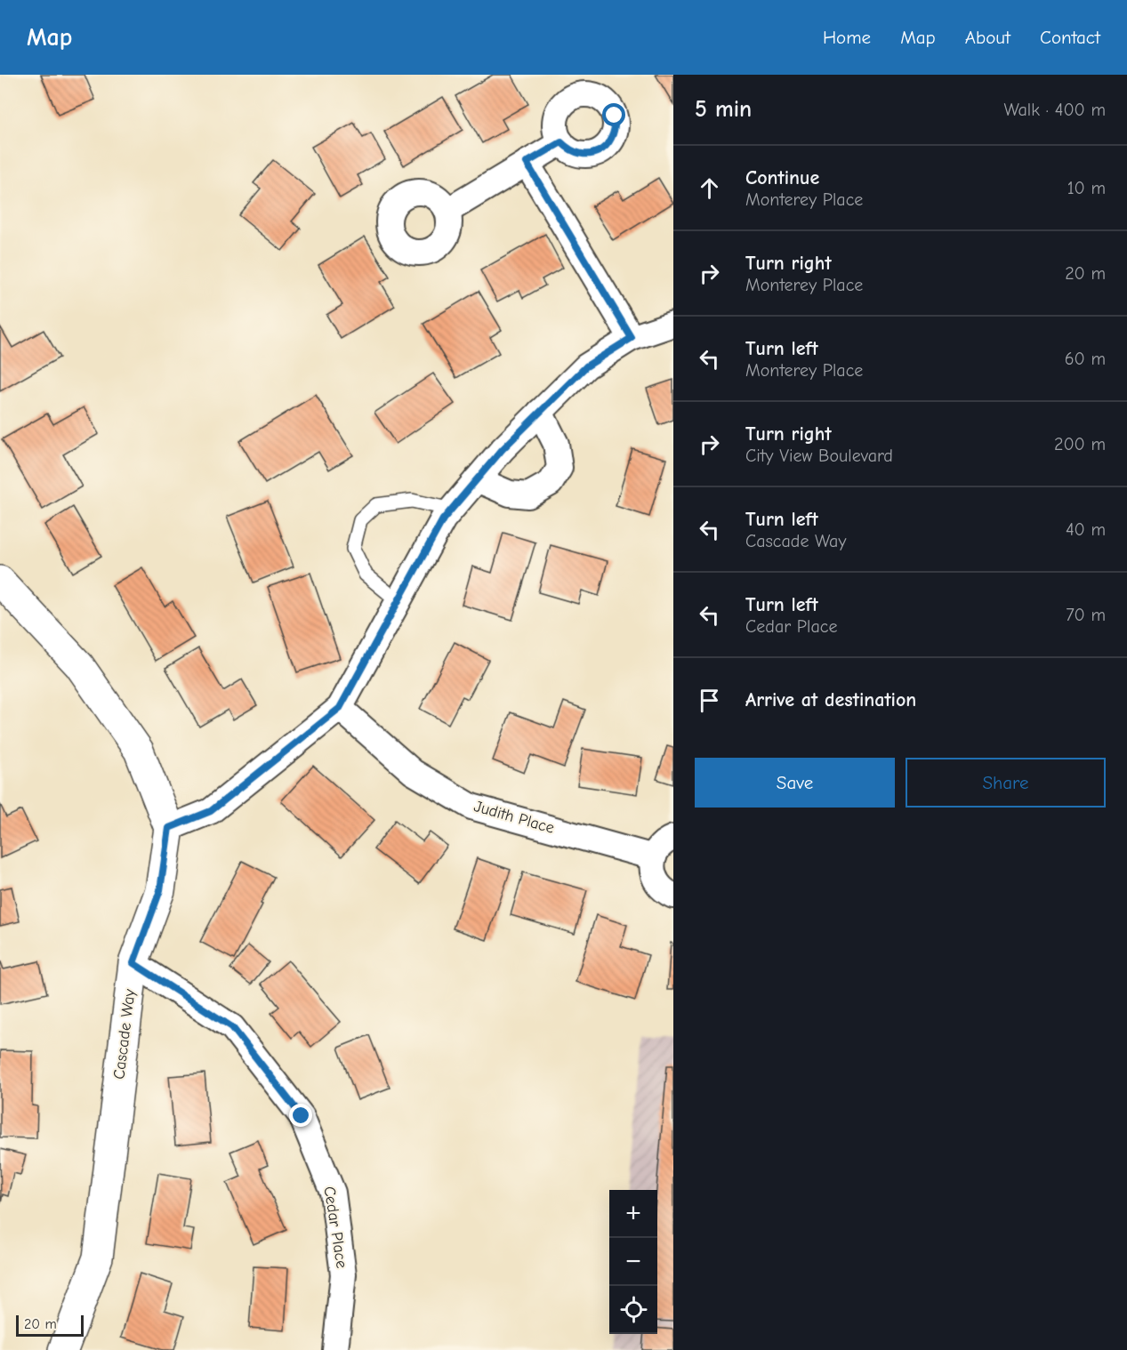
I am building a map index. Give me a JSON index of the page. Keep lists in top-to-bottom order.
{
  "streets": {
    "street": ["Judith Place", "Cascade Way", "Cedar Place"]
  },
  "crossings": [
    ["Cascade Way", "Cedar Place"]
  ],
  "scale_bar": "20 m",
  "page": {
    "header": "Map",
    "nav": [
      "Home",
      "Map",
      "About",
      "Contact"
    ],
    "heading": ["5 min", "Walk · 400 m"],
    "list": [
      ["Continue", "Monterey Place", "10 m"],
      ["Turn right", "Monterey Place", "20 m"],
      ["Turn left", "Monterey Place", "60 m"],
      ["Turn right", "City View Boulevard", "200 m"],
      ["Turn left", "Cascade Way", "40 m"],
      ["Turn left", "Cedar Place", "70 m"],
      "Arrive at destination"
    ],
    "buttons": ["Save", "Share"],
    "map_buttons": ["+", "−"],
    "scale": "20 m"
  }
}
